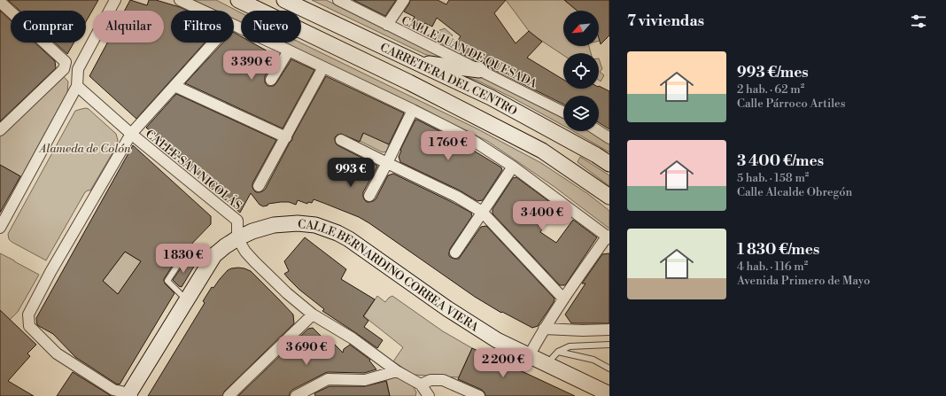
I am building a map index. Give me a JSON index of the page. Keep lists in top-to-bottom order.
{
  "streets": {
    "main road": ["CARRETERA DEL CENTRO", "CALLE BERNARDINO CORREA VIERA"],
    "street": ["CALLE JUAN DE QUESADA", "CALLE SAN NICOLÁS"]
  },
  "crossings": [
    ["CALLE SAN NICOLÁS", "CALLE BERNARDINO CORREA VIERA"]
  ],
  "parks": ["Alameda de Colón"],
  "north": "bottom left",
  "page": {
    "heading": "7 viviendas",
    "chip": [
      "Comprar",
      "Alquilar",
      "Filtros",
      "Nuevo"
    ],
    "list": [
      {
        "name": "993 €/mes",
        "note": "2 hab. · 62 m² · Calle Párroco Artiles"
      },
      {
        "name": "3 400 €/mes",
        "note": "5 hab. · 158 m² · Calle Alcalde Obregón"
      },
      {
        "name": "1 830 €/mes",
        "note": "4 hab. · 116 m² · Avenida Primero de Mayo"
      }
    ],
    "price": [
      "3 390 €",
      "1 760 €",
      "993 €",
      "3 400 €",
      "1 830 €",
      "3 690 €",
      "2 200 €"
    ]
  }
}
